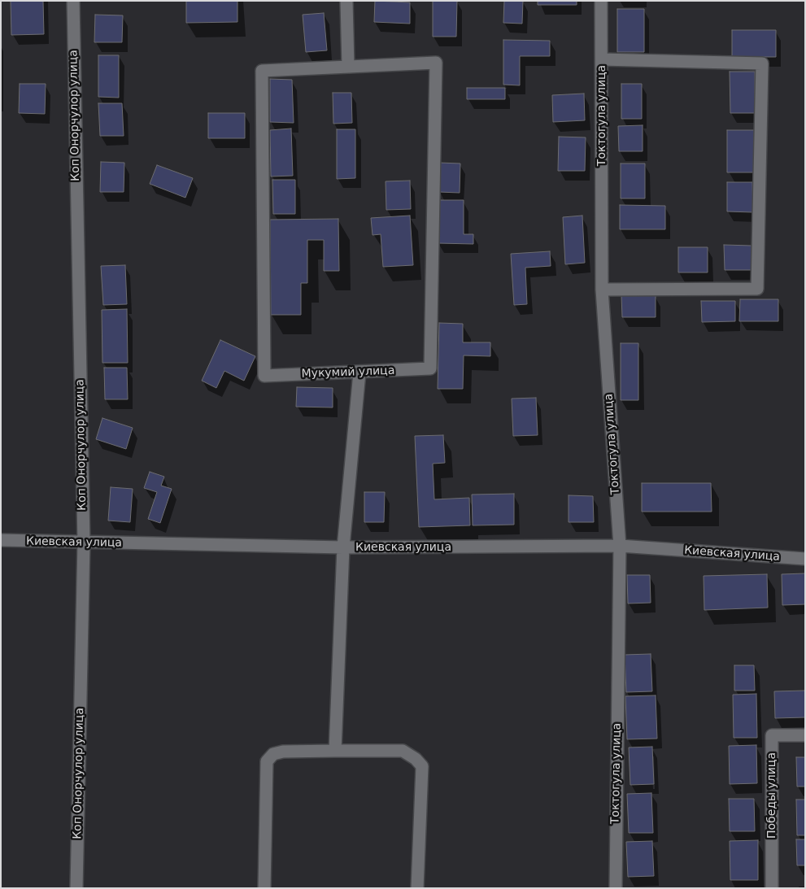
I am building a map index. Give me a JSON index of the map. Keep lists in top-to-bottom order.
{
  "streets": {
    "street": [
      "Коп Онорчулор улица",
      "Токтогула улица",
      "Мукумий улица",
      "Киевская улица",
      "Победы улица"
    ]
  },
  "crossings": [
    ["Коп Онорчулор улица", "Киевская улица"],
    ["Токтогула улица", "Киевская улица"]
  ]
}
